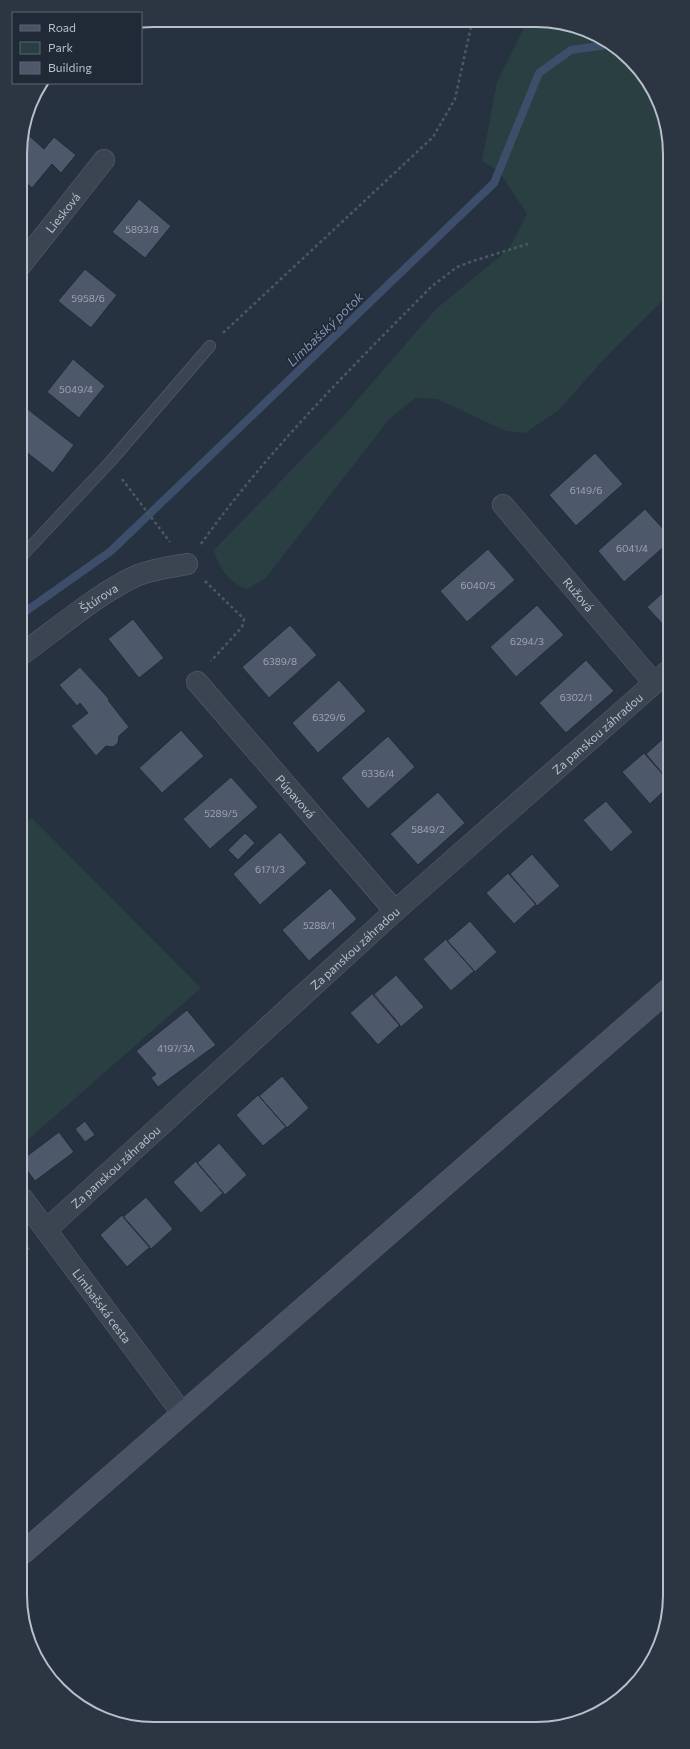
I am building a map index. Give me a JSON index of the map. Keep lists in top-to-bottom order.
{
  "streets": {
    "street": [
      "Liesková",
      "Ružová",
      "Štúrova",
      "Za panskou záhradou",
      "Púpavová",
      "Limbašská cesta"
    ]
  },
  "crossings": [
    ["Ružová", "Za panskou záhradou"],
    ["Za panskou záhradou", "Púpavová"],
    ["Za panskou záhradou", "Limbašská cesta"]
  ],
  "water": ["Limbašský potok"],
  "house_numbers": [
    "5893/8",
    "5958/6",
    "5049/4",
    "6149/6",
    "6041/4",
    "6040/5",
    "6294/3",
    "6389/8",
    "6302/1",
    "6329/6",
    "6336/4",
    "5289/5",
    "5849/2",
    "6171/3",
    "5288/1",
    "4197/3A"
  ],
  "legend": ["Road", "Park", "Building"]
}
